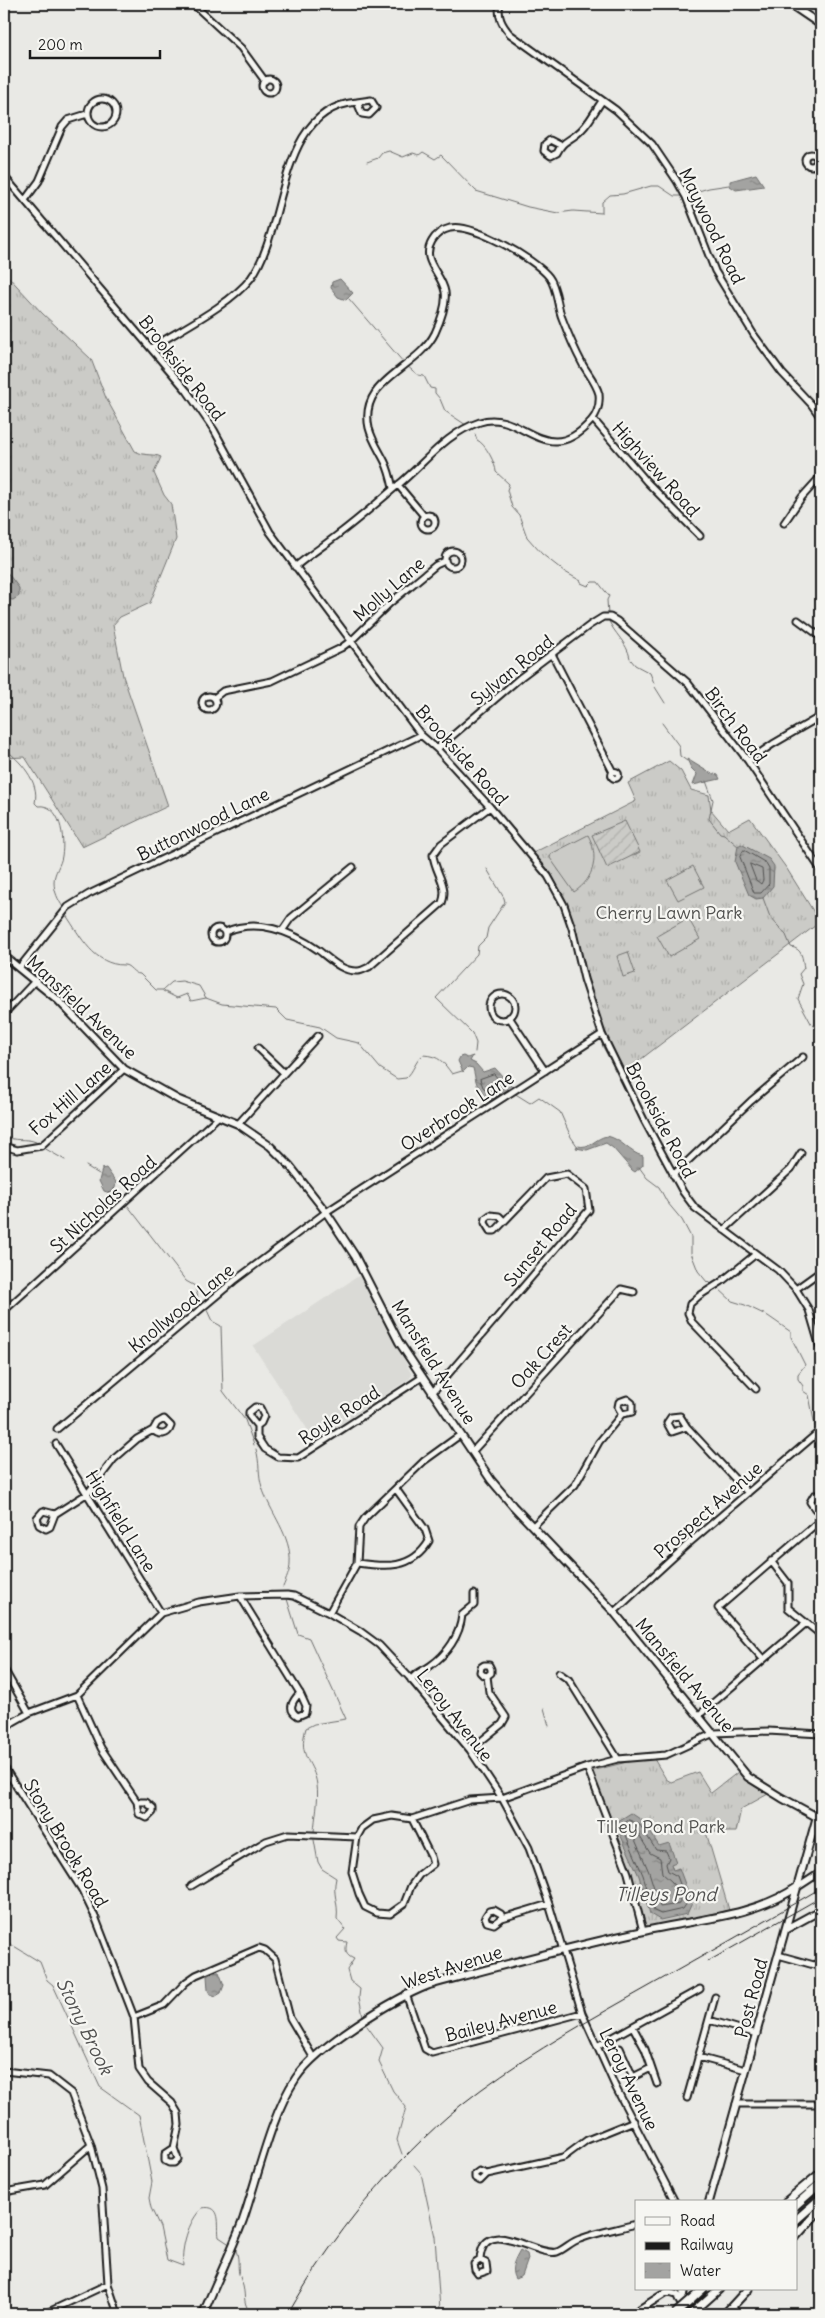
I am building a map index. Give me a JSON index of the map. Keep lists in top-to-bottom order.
{
  "streets": {
    "main road": ["Mansfield Avenue", "West Avenue", "Post Road"],
    "street": [
      "Maywood Road",
      "Brookside Road",
      "Highview Road",
      "Molly Lane",
      "Sylvan Road",
      "Birch Road",
      "Buttonwood Lane",
      "Fox Hill Lane",
      "Overbrook Lane",
      "St Nicholas Road",
      "Sunset Road",
      "Knollwood Lane",
      "Oak Crest",
      "Royle Road",
      "Prospect Avenue",
      "Highfield Lane",
      "Leroy Avenue",
      "Stony Brook Road",
      "Bailey Avenue"
    ]
  },
  "crossings": [
    ["Brookside Road", "Molly Lane"],
    ["Brookside Road", "Sylvan Road"],
    ["Brookside Road", "Buttonwood Lane"],
    ["Brookside Road", "Overbrook Lane"],
    ["Sylvan Road", "Birch Road"],
    ["Buttonwood Lane", "Mansfield Avenue"],
    ["Mansfield Avenue", "Fox Hill Lane"],
    ["Mansfield Avenue", "Overbrook Lane"],
    ["Mansfield Avenue", "St Nicholas Road"],
    ["Mansfield Avenue", "Sunset Road"],
    ["Mansfield Avenue", "Knollwood Lane"],
    ["Mansfield Avenue", "Oak Crest"],
    ["Mansfield Avenue", "Royle Road"],
    ["Mansfield Avenue", "Prospect Avenue"],
    ["Mansfield Avenue", "Post Road"],
    ["Overbrook Lane", "Knollwood Lane"],
    ["Highfield Lane", "Leroy Avenue"],
    ["Leroy Avenue", "West Avenue"],
    ["Leroy Avenue", "Bailey Avenue"],
    ["West Avenue", "Post Road"],
    ["West Avenue", "Bailey Avenue"]
  ],
  "water": ["Tilleys Pond", "Stony Brook"],
  "parks": ["Cherry Lawn Park", "Tilley Pond Park"],
  "legend": ["Road", "Railway", "Water"],
  "scale_bar": "200 m"
}
